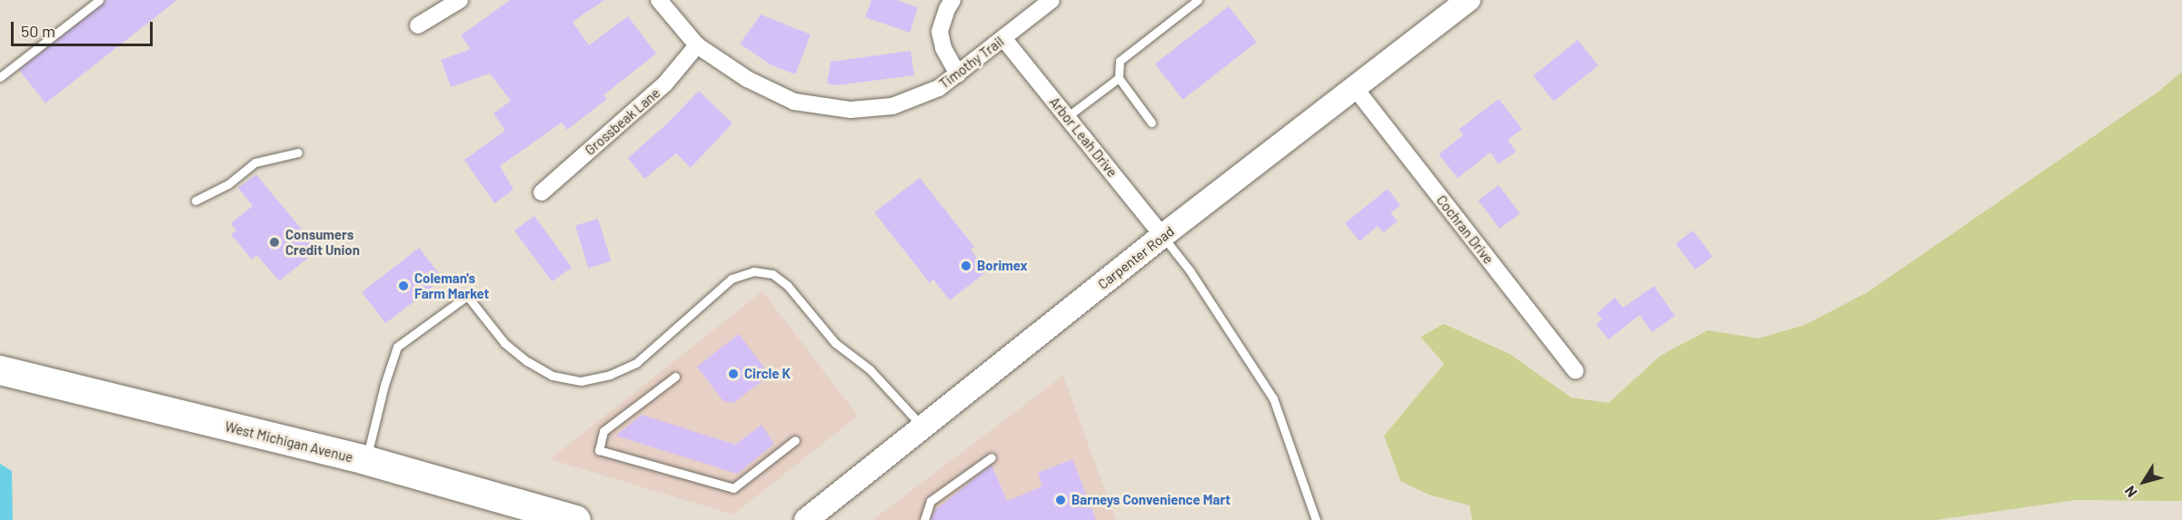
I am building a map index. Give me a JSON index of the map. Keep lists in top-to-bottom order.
{
  "streets": {
    "highway": ["West Michigan Avenue"],
    "main road": ["Carpenter Road"],
    "street": [
      "Timothy Trail",
      "Grossbeak Lane",
      "Arbor Leah Drive",
      "Cochran Drive"
    ]
  },
  "crossings": [
    ["Timothy Trail", "Grossbeak Lane"],
    ["Timothy Trail", "Arbor Leah Drive"],
    ["Arbor Leah Drive", "Carpenter Road"],
    ["Cochran Drive", "Carpenter Road"]
  ],
  "places": [
    "Consumers Credit Union",
    "Borimex",
    "Coleman's Farm Market",
    "Circle K",
    "Barneys Convenience Mart"
  ],
  "scale_bar": "50 m",
  "north": "bottom left"
}
